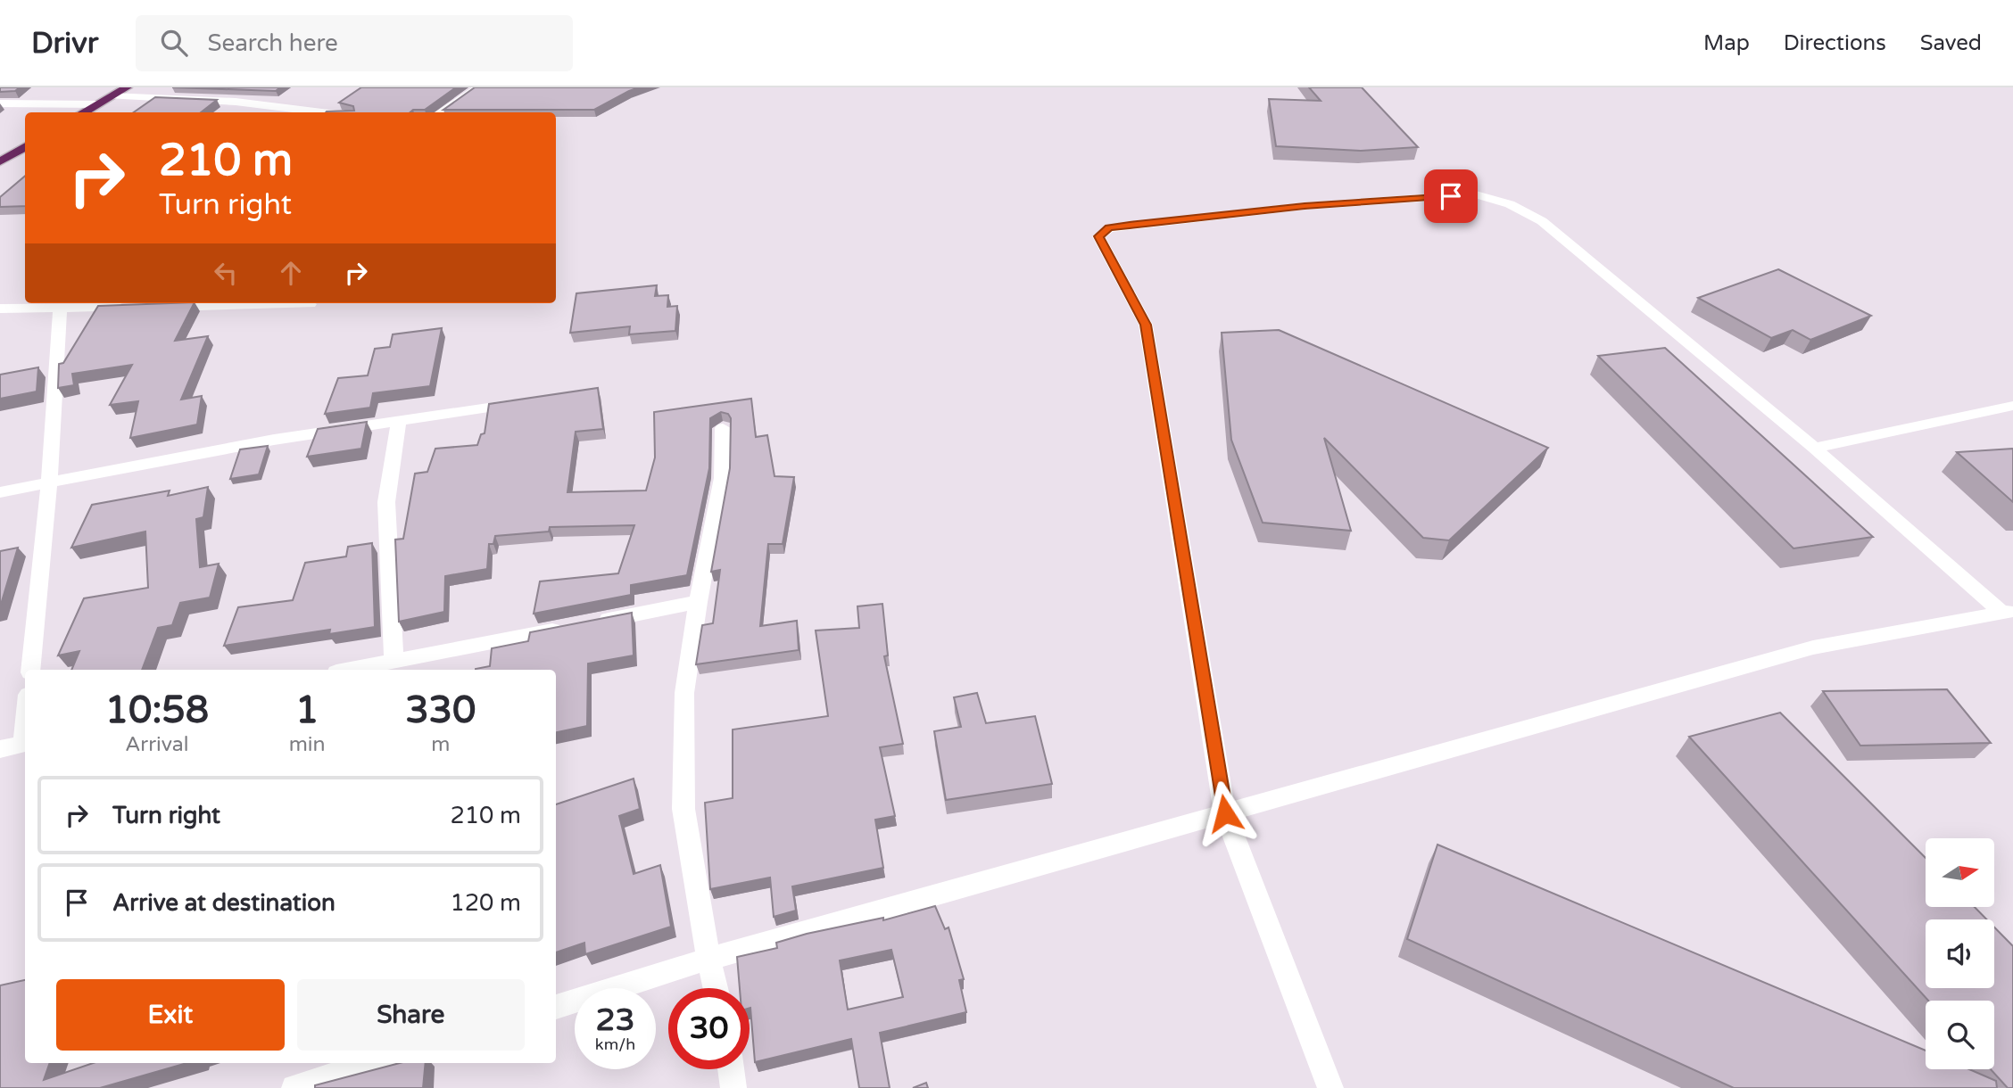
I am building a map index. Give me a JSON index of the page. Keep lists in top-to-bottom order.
{
  "north": "right",
  "page": {
    "header": "Drivr",
    "search": "Search here",
    "nav": ["Map", "Directions", "Saved"],
    "turn": ["210 m", "Turn right"],
    "eta": [
      "10:58",
      "Arrival",
      "1",
      "min",
      "330",
      "m"
    ],
    "list": [
      {
        "name": "Turn right",
        "value": "210 m"
      },
      {
        "name": "Arrive at destination",
        "value": "120 m"
      }
    ],
    "buttons": ["Exit", "Share"],
    "speed": "23 km/h",
    "limit": "30"
  }
}
